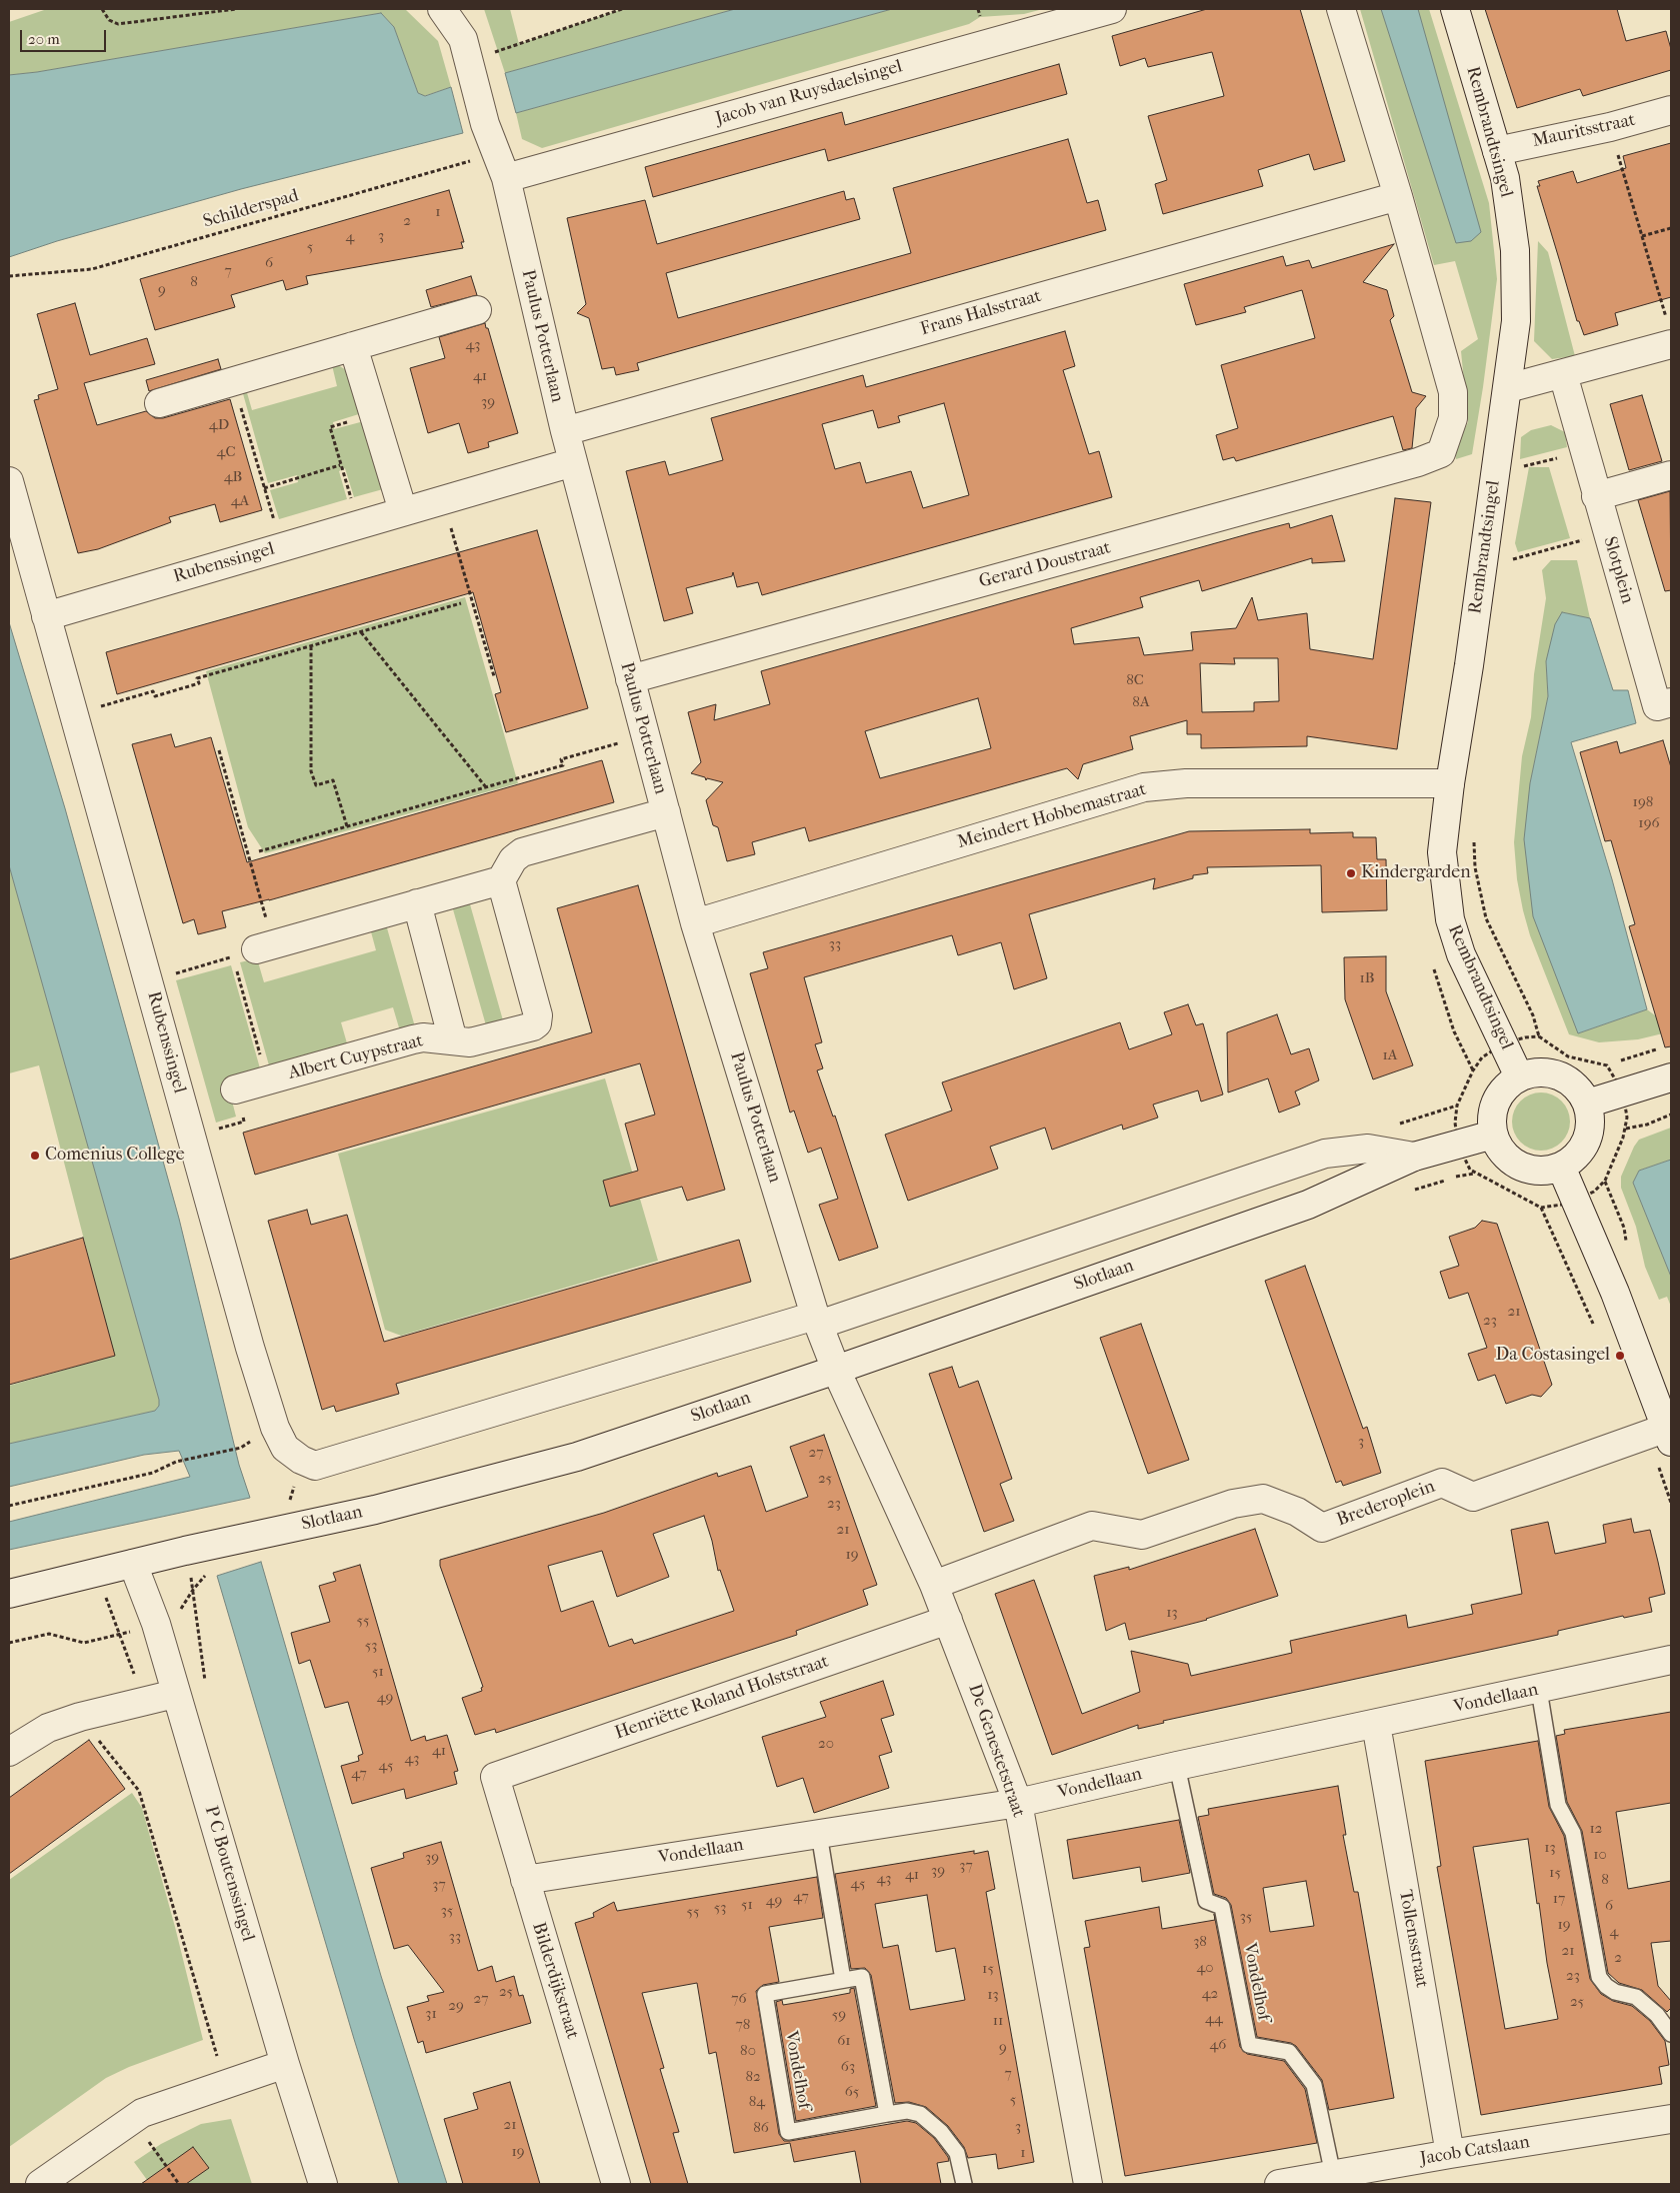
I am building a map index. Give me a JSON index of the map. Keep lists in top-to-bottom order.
{
  "streets": {
    "street": [
      "Jacob van Ruysdaelsingel",
      "Mauritsstraat",
      "Rembrandtsingel",
      "Frans Halsstraat",
      "Paulus Potterlaan",
      "Rubenssingel",
      "Gerard Doustraat",
      "Slotplein",
      "Meindert Hobbemastraat",
      "Albert Cuypstraat",
      "Slotlaan",
      "Brederoplein",
      "Henriëtte Roland Holststraat",
      "Vondellaan",
      "De Genestetstraat",
      "P C Boutenssingel",
      "Tollensstraat",
      "Bilderdijkstraat",
      "Jacob Catslaan"
    ],
    "lane": ["Vondelhof"],
    "path": ["Schilderspad"]
  },
  "crossings": [
    ["Jacob van Ruysdaelsingel", "Schilderspad"],
    ["Jacob van Ruysdaelsingel", "Paulus Potterlaan"],
    ["Mauritsstraat", "Rembrandtsingel"],
    ["Rembrandtsingel", "Meindert Hobbemastraat"],
    ["Rembrandtsingel", "Slotlaan"],
    ["Schilderspad", "Paulus Potterlaan"],
    ["Frans Halsstraat", "Paulus Potterlaan"],
    ["Frans Halsstraat", "Gerard Doustraat"],
    ["Paulus Potterlaan", "Rubenssingel"],
    ["Paulus Potterlaan", "Gerard Doustraat"],
    ["Paulus Potterlaan", "Meindert Hobbemastraat"],
    ["Paulus Potterlaan", "Slotlaan"],
    ["Paulus Potterlaan", "De Genestetstraat"],
    ["Rubenssingel", "Slotlaan"],
    ["Slotlaan", "De Genestetstraat"],
    ["Slotlaan", "P C Boutenssingel"],
    ["Brederoplein", "De Genestetstraat"],
    ["Henriëtte Roland Holststraat", "De Genestetstraat"],
    ["Henriëtte Roland Holststraat", "Bilderdijkstraat"],
    ["Vondellaan", "De Genestetstraat"],
    ["Vondellaan", "Tollensstraat"],
    ["Vondellaan", "Bilderdijkstraat"],
    ["Vondellaan", "Vondelhof"],
    ["Tollensstraat", "Jacob Catslaan"],
    ["Vondelhof", "Jacob Catslaan"]
  ],
  "places": ["Kindergarden", "Comenius College", "Da Costasingel"],
  "house_numbers": [
    "1",
    "2",
    "3",
    "4",
    "5",
    "6",
    "7",
    "8",
    "9",
    "43",
    "41",
    "39",
    "4D",
    "4C",
    "4B",
    "4A",
    "8C",
    "8A",
    "198",
    "196",
    "33",
    "1B",
    "1A",
    "21",
    "23",
    "3",
    "27",
    "25",
    "23",
    "21",
    "19",
    "13",
    "55",
    "53",
    "51",
    "49",
    "20",
    "41",
    "43",
    "45",
    "47",
    "12",
    "13",
    "10",
    "39",
    "37",
    "39",
    "15",
    "41",
    "43",
    "8",
    "45",
    "37",
    "47",
    "17",
    "49",
    "51",
    "6",
    "53",
    "35",
    "55",
    "35",
    "19",
    "4",
    "33",
    "38",
    "21",
    "2",
    "40",
    "15",
    "23",
    "25",
    "42",
    "13",
    "27",
    "76",
    "25",
    "29",
    "31",
    "59",
    "44",
    "11",
    "78",
    "61",
    "46",
    "9",
    "80",
    "63",
    "7",
    "82",
    "65",
    "5",
    "84",
    "21",
    "3",
    "86",
    "19",
    "1"
  ],
  "scale_bar": "20 m"
}
